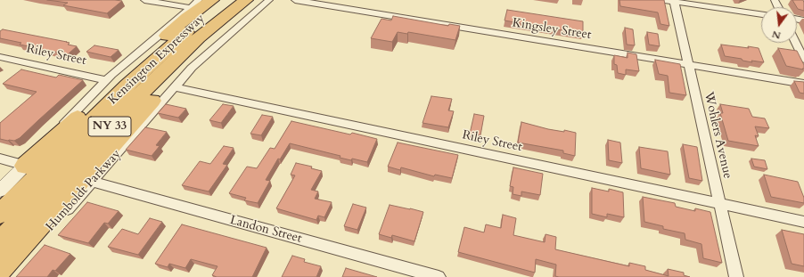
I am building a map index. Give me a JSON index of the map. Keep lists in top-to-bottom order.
{
  "streets": {
    "highway": ["Kensington Expressway", "NY 33"],
    "street": [
      "Kingsley Street",
      "Riley Street",
      "Wohlers Avenue",
      "Humboldt Parkway",
      "Landon Street"
    ]
  },
  "crossings": [
    ["Kingsley Street", "Wohlers Avenue"],
    ["Riley Street", "Wohlers Avenue"],
    ["Riley Street", "Humboldt Parkway"],
    ["Humboldt Parkway", "Landon Street"]
  ],
  "north": "bottom"
}
